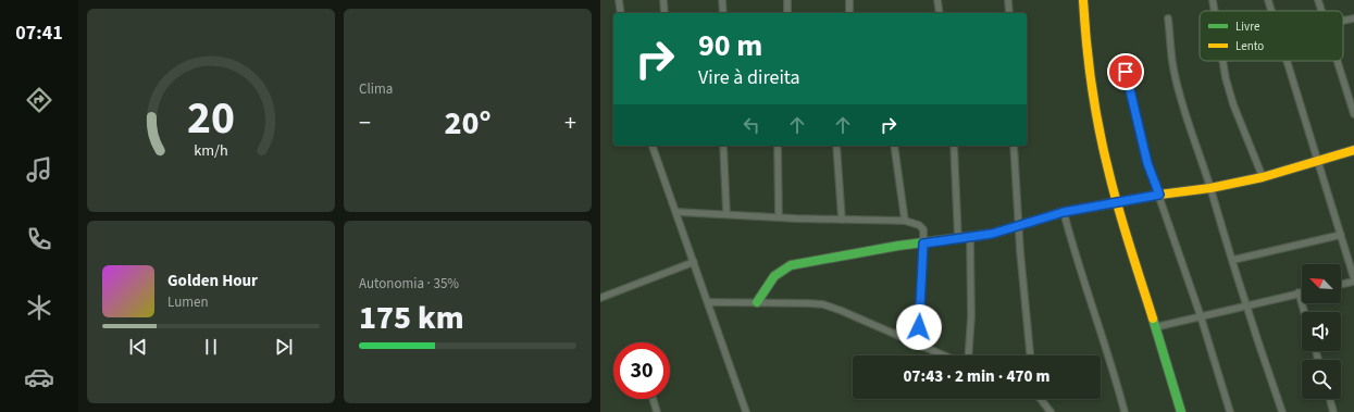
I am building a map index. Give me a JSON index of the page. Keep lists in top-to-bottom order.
{
  "legend": ["Livre", "Lento"],
  "north": "top left",
  "page": {
    "tabs": "07:41",
    "tile": [
      "Clima",
      ["Autonomia · 35%", "175 km"]
    ],
    "turn": ["90 m", "Vire à direita"],
    "heat": ["−", "20°", "+"],
    "song": ["Golden Hour", "Lumen"],
    "limit": "30",
    "trip": "07:43 · 2 min · 470 m",
    "gauge": ["20", "km/h"]
  }
}
